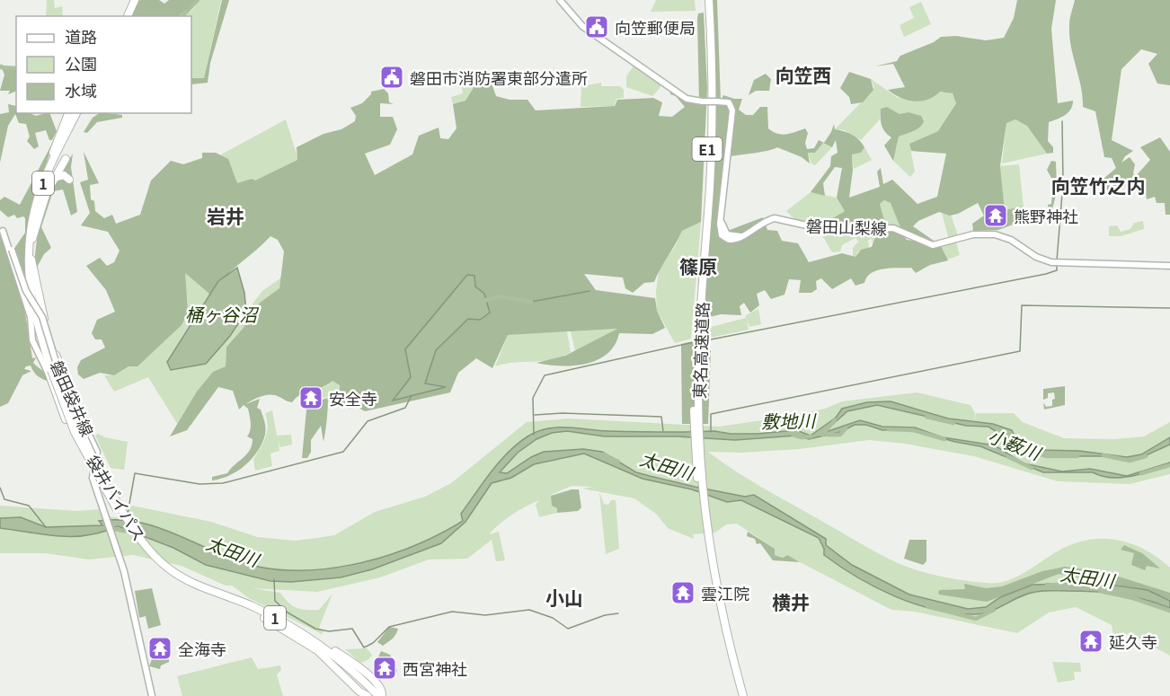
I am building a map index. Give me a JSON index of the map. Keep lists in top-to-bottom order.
{
  "streets": {
    "highway": [
      "E1",
      "1",
      "東名高速道路",
      "袋井バイパス"
    ],
    "main road": ["磐田山梨線", "磐田袋井線"]
  },
  "crossings": [
    ["1", "磐田袋井線"],
    ["1", "袋井バイパス"],
    ["磐田袋井線", "袋井バイパス"]
  ],
  "districts": [
    "向笠西",
    "向笠竹之内",
    "岩井",
    "篠原",
    "小山",
    "横井"
  ],
  "water": [
    "桶ヶ谷沼",
    "敷地川",
    "小薮川",
    "太田川"
  ],
  "places": {
    "public building": ["向笠郵便局", "磐田市消防署東部分遣所"],
    "temple": [
      "熊野神社",
      "安全寺",
      "雲江院",
      "延久寺",
      "全海寺",
      "西宮神社"
    ]
  },
  "legend": ["道路", "公園", "水域"]
}
